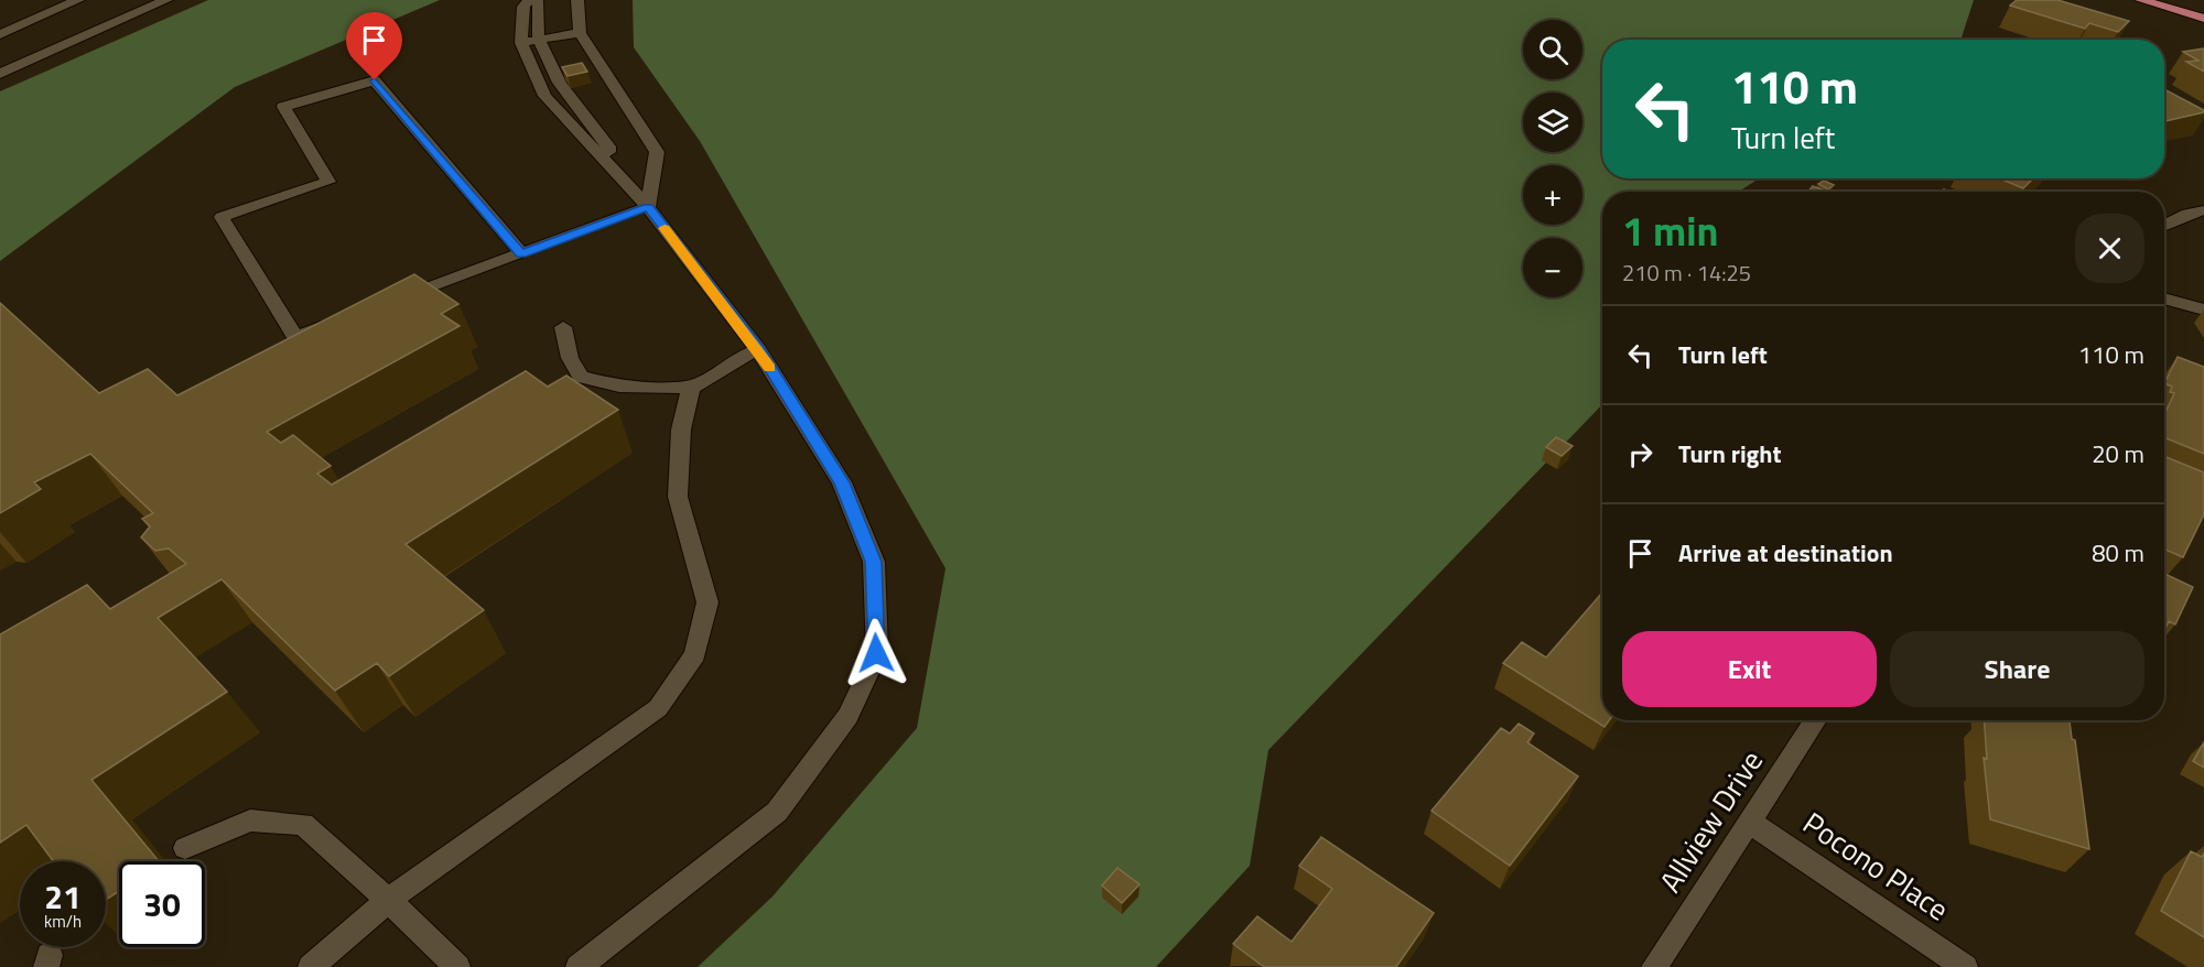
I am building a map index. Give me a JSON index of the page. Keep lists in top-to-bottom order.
{
  "streets": {
    "street": ["Allview Drive", "Pocono Place"]
  },
  "crossings": [
    ["Allview Drive", "Pocono Place"]
  ],
  "page": {
    "map_buttons": ["+", "−"],
    "turn": ["110 m", "Turn left"],
    "heading": ["1 min", "210 m · 14:25"],
    "list": [
      {
        "name": "Turn left",
        "value": "110 m"
      },
      {
        "name": "Turn right",
        "value": "20 m"
      },
      {
        "name": "Arrive at destination",
        "value": "80 m"
      }
    ],
    "buttons": ["Exit", "Share"],
    "speed": "21 km/h",
    "limit": "30"
  }
}
